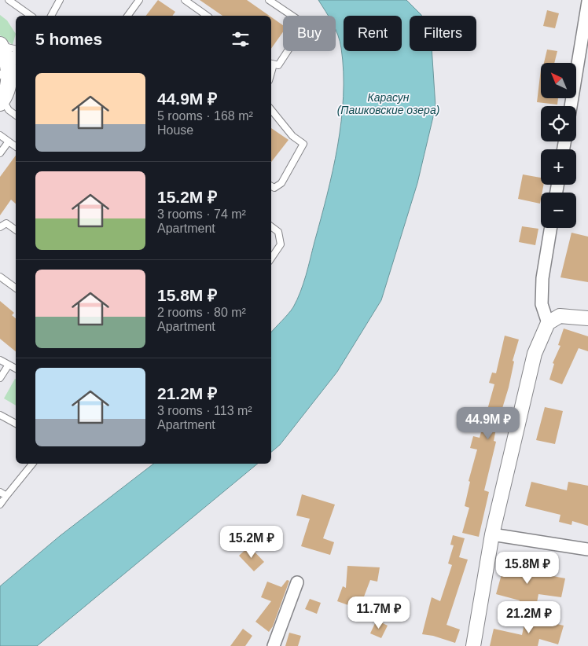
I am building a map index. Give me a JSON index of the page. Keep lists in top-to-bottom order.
{
  "water": ["Карасун (Пашковские озера)"],
  "north": "top left",
  "page": {
    "chip": ["Buy", "Rent", "Filters"],
    "heading": "5 homes",
    "map_buttons": ["+", "−"],
    "list": [
      {
        "name": "44.9M ₽",
        "note": "5 rooms · 168 m² · House"
      },
      {
        "name": "15.2M ₽",
        "note": "3 rooms · 74 m² · Apartment"
      },
      {
        "name": "15.8M ₽",
        "note": "2 rooms · 80 m² · Apartment"
      },
      {
        "name": "21.2M ₽",
        "note": "3 rooms · 113 m² · Apartment"
      }
    ],
    "price": [
      "44.9M ₽",
      "15.2M ₽",
      "15.8M ₽",
      "11.7M ₽",
      "21.2M ₽"
    ]
  }
}
